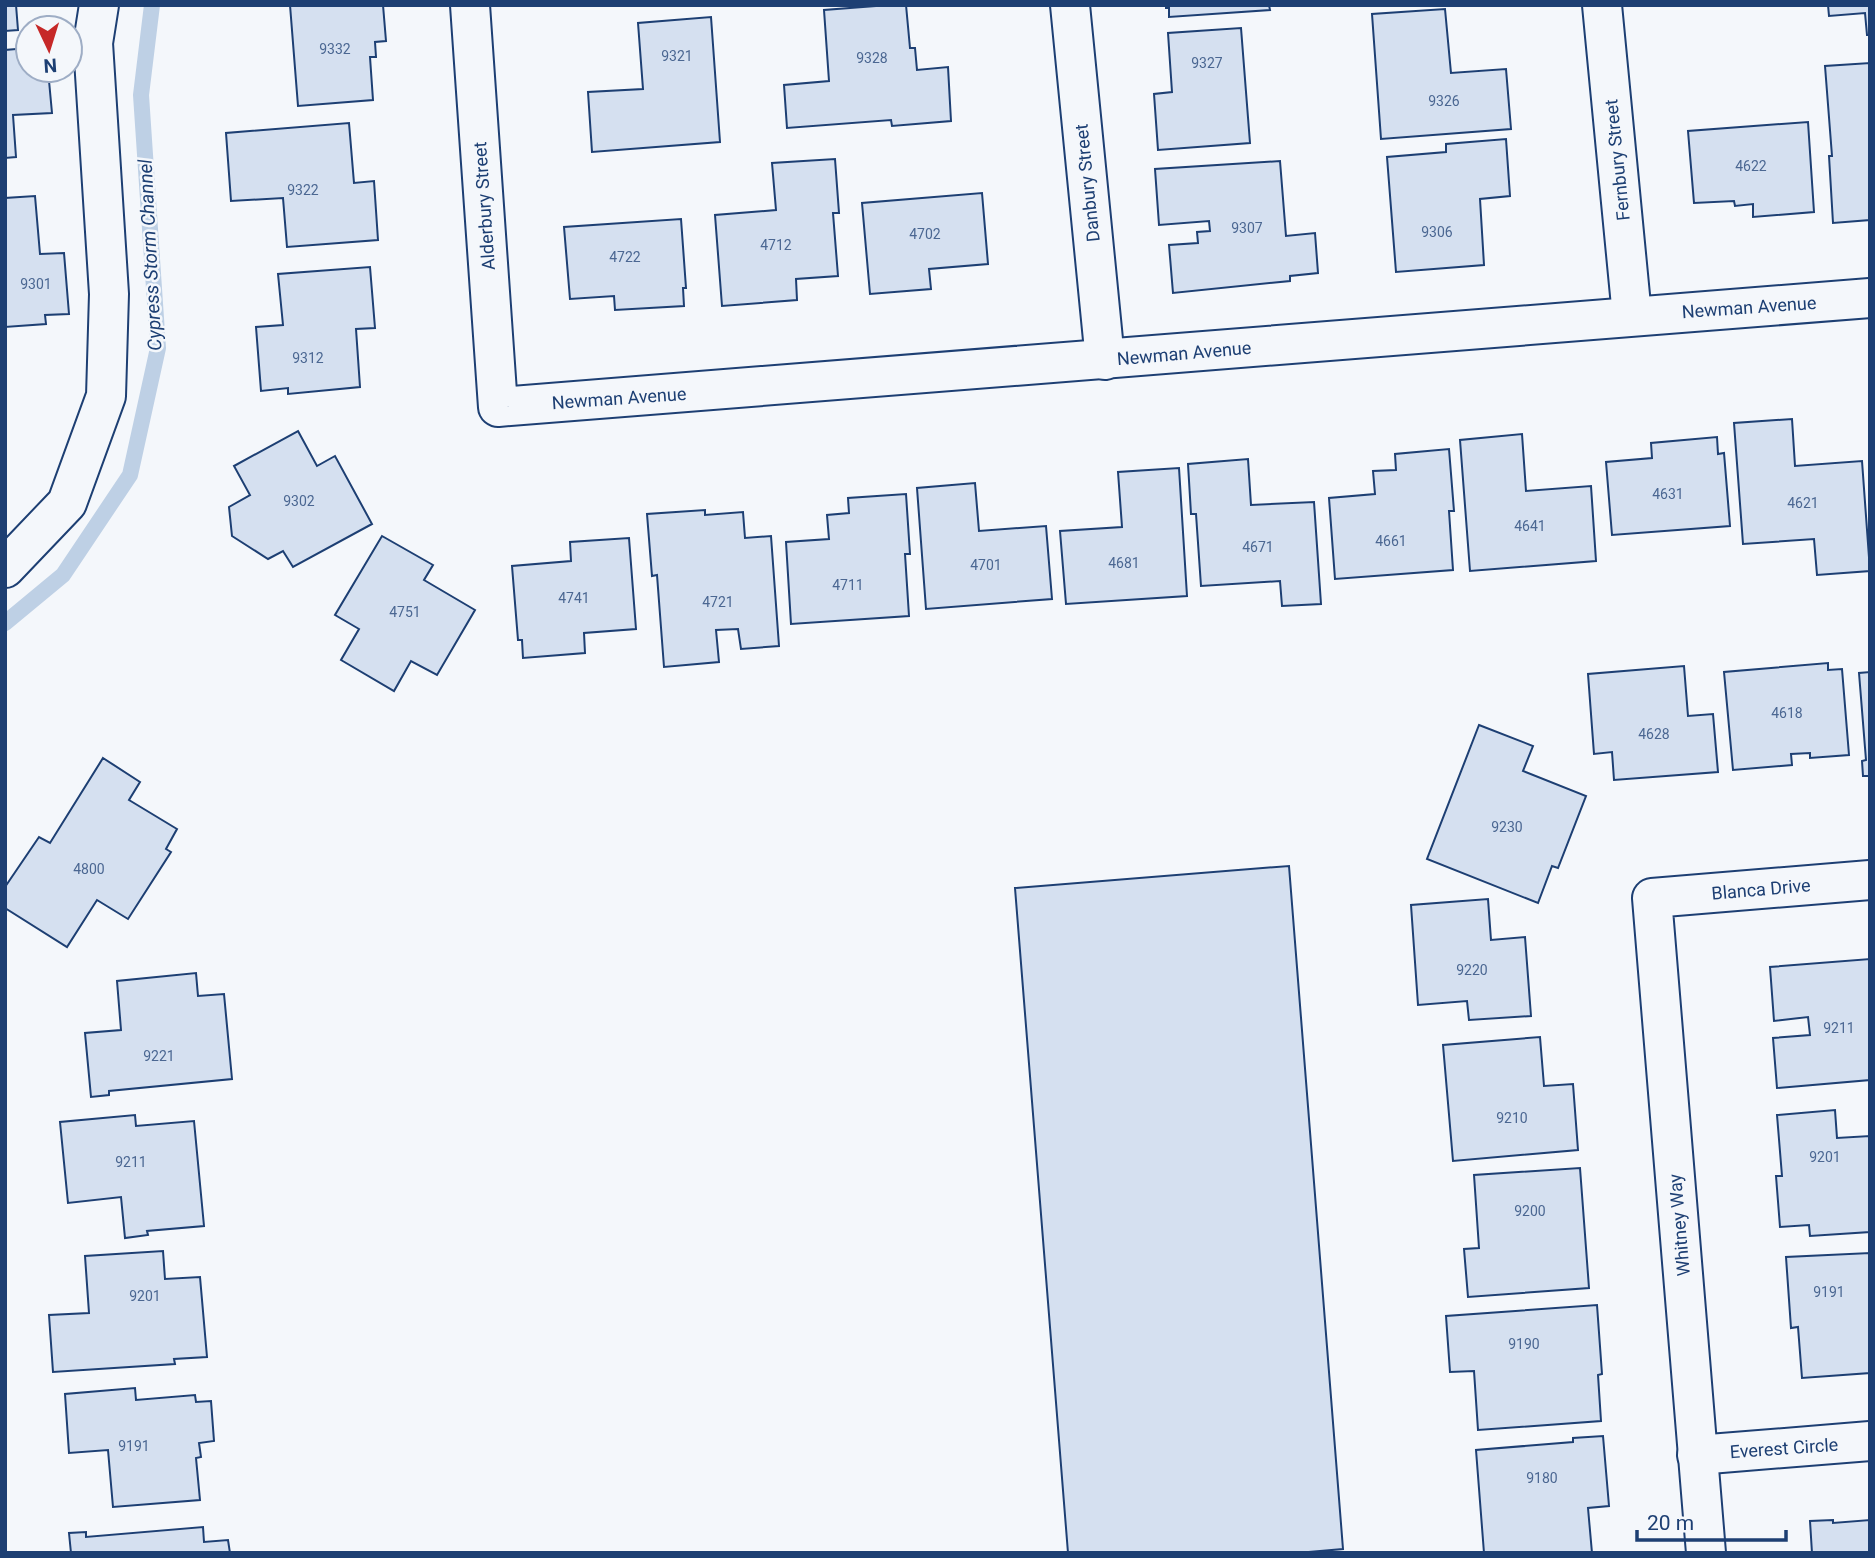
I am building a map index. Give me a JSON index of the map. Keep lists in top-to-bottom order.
{
  "streets": {
    "street": [
      "Fernbury Street",
      "Danbury Street",
      "Alderbury Street",
      "Newman Avenue",
      "Blanca Drive",
      "Whitney Way",
      "Everest Circle"
    ]
  },
  "crossings": [
    ["Fernbury Street", "Newman Avenue"],
    ["Danbury Street", "Newman Avenue"],
    ["Alderbury Street", "Newman Avenue"],
    ["Blanca Drive", "Whitney Way"],
    ["Whitney Way", "Everest Circle"]
  ],
  "water": ["Cypress Storm Channel"],
  "house_numbers": [
    "9332",
    "9321",
    "9328",
    "9327",
    "9326",
    "4622",
    "9322",
    "9307",
    "9306",
    "4702",
    "4712",
    "4722",
    "9301",
    "9312",
    "4631",
    "9302",
    "4621",
    "4641",
    "4661",
    "4671",
    "4681",
    "4701",
    "4711",
    "4741",
    "4721",
    "4751",
    "4618",
    "4628",
    "9230",
    "4800",
    "9220",
    "9211",
    "9221",
    "9210",
    "9201",
    "9211",
    "9200",
    "9191",
    "9201",
    "9190",
    "9191",
    "9180"
  ],
  "scale_bar": "20 m",
  "north": "bottom"
}
